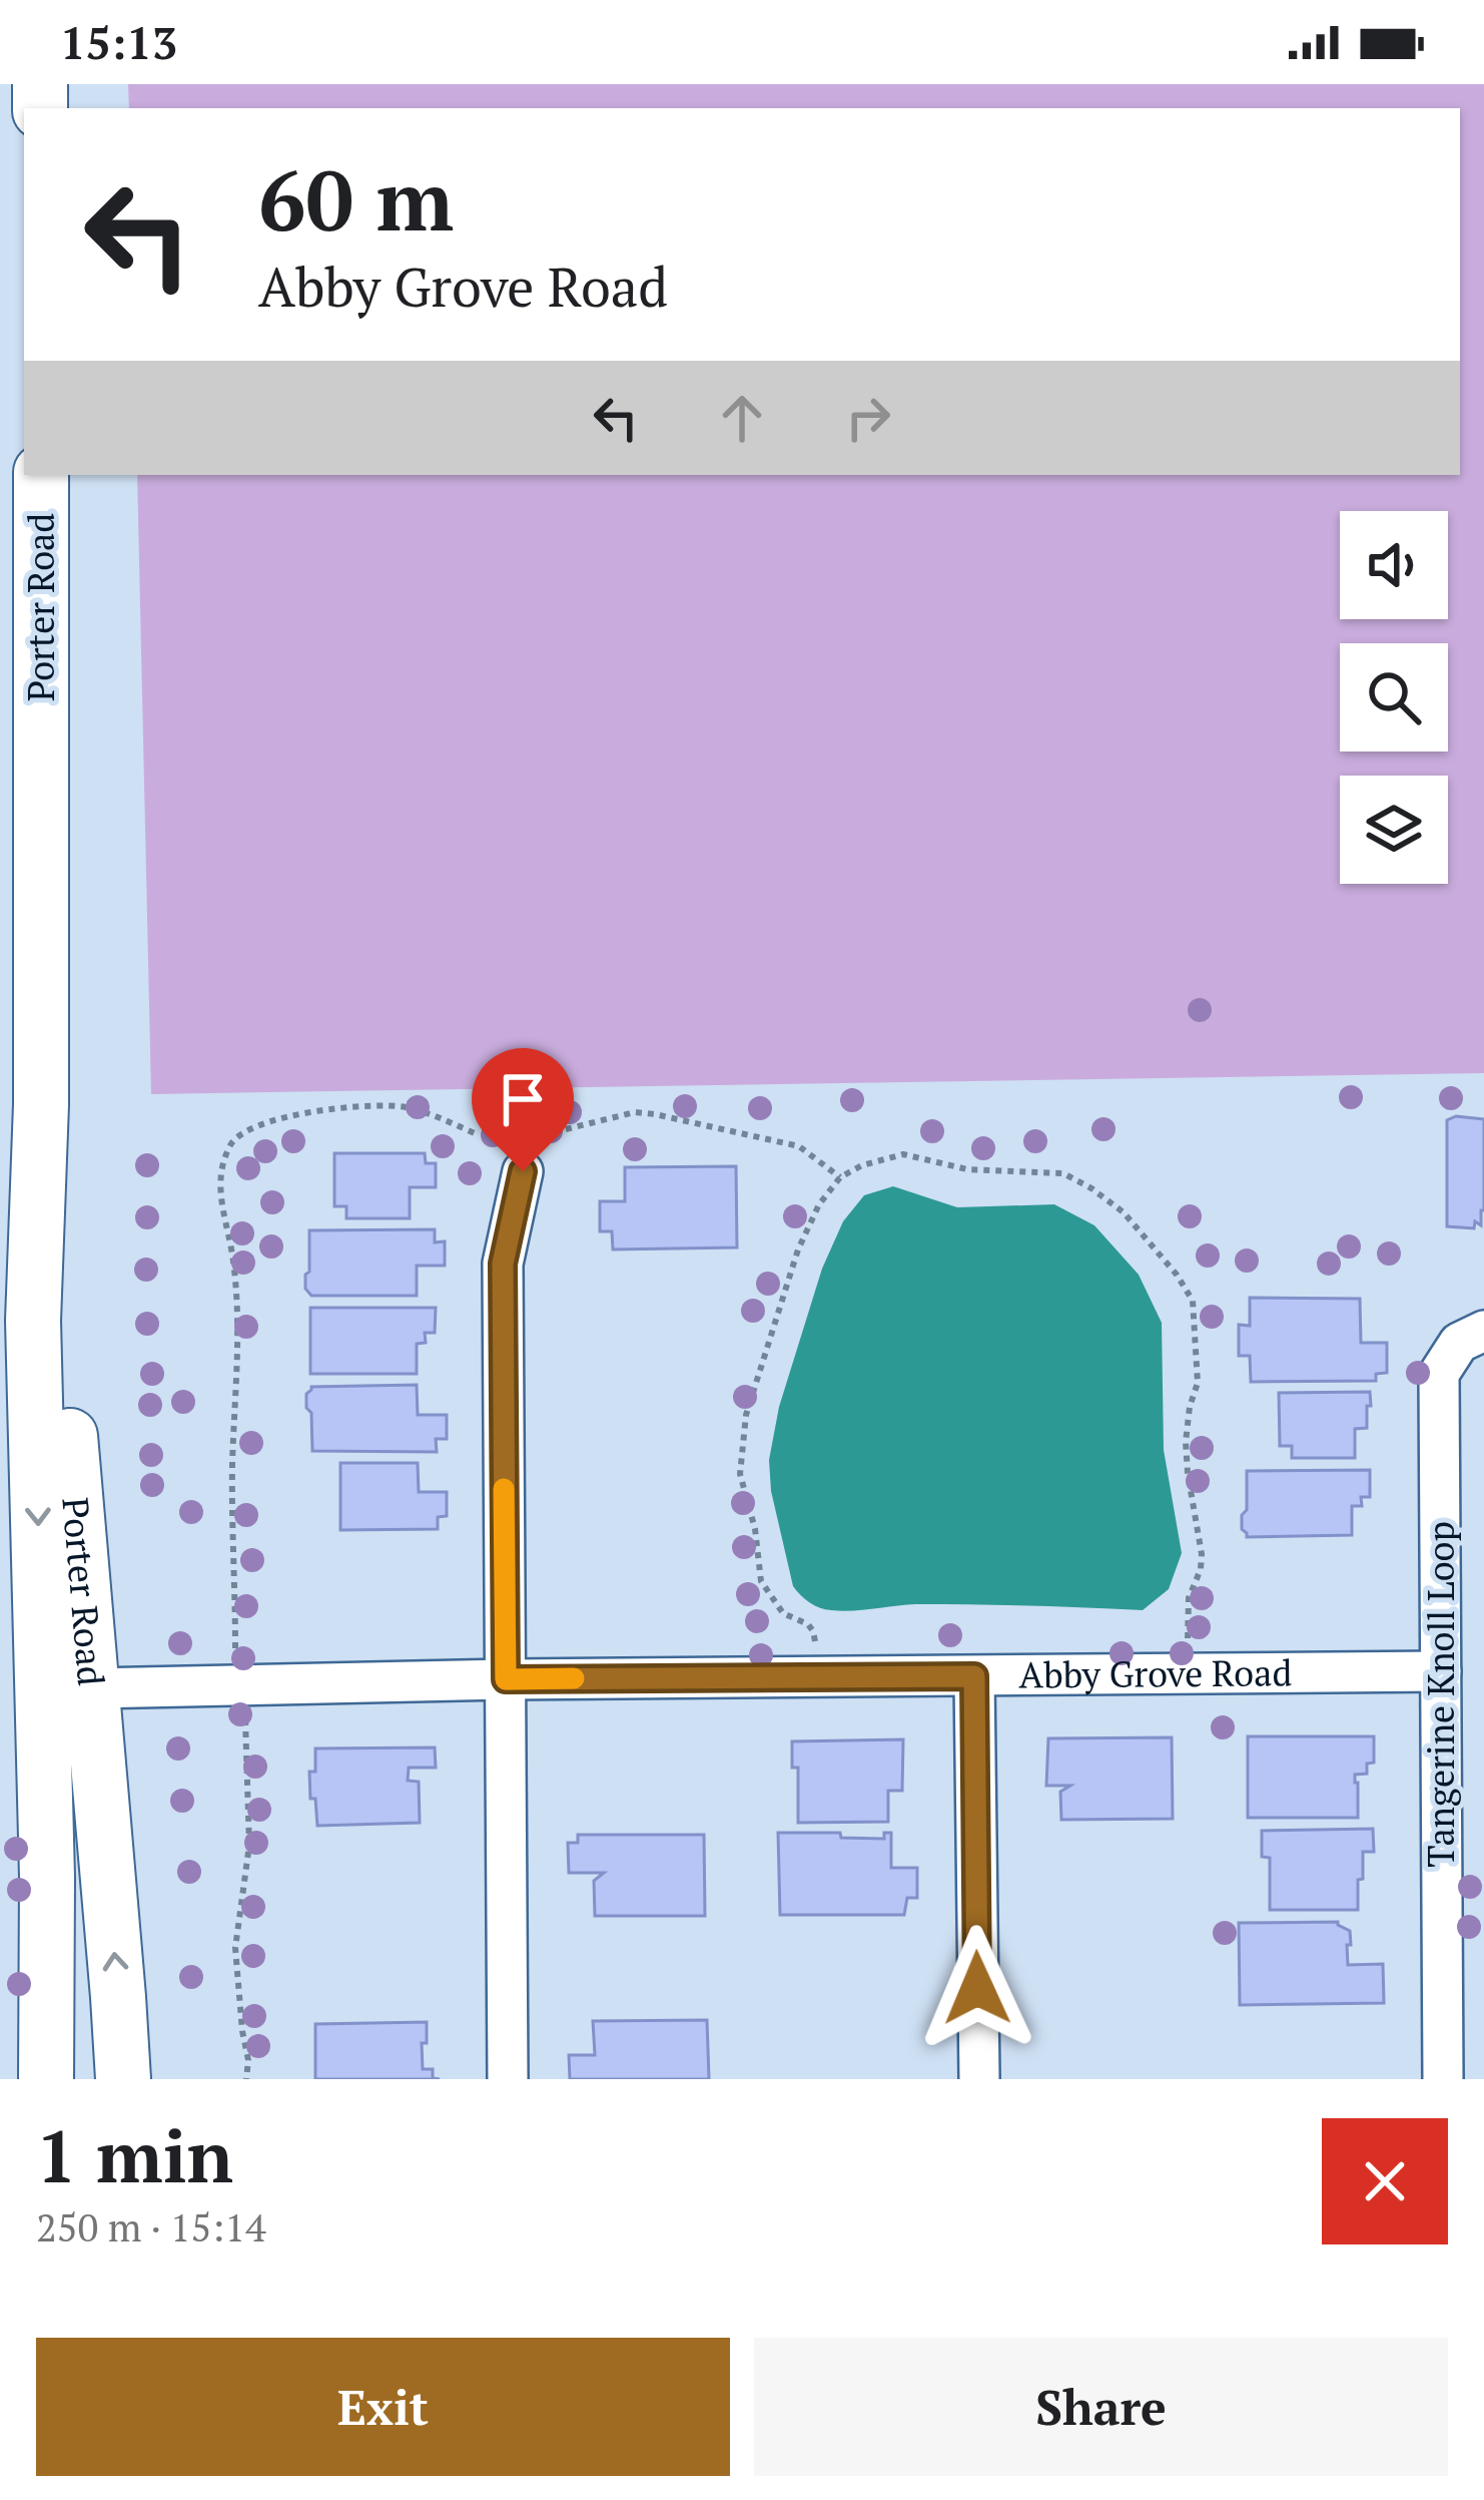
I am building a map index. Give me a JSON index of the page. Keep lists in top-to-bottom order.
{
  "streets": {
    "main road": ["Porter Road"],
    "street": ["Abby Grove Road", "Tangerine Knoll Loop"]
  },
  "crossings": [
    ["Porter Road", "Abby Grove Road"],
    ["Abby Grove Road", "Tangerine Knoll Loop"]
  ],
  "page": {
    "status": "15:13",
    "turn": ["60 m", "Abby Grove Road"],
    "heading": ["1 min", "250 m · 15:14"],
    "buttons": ["Exit", "Share"]
  }
}
